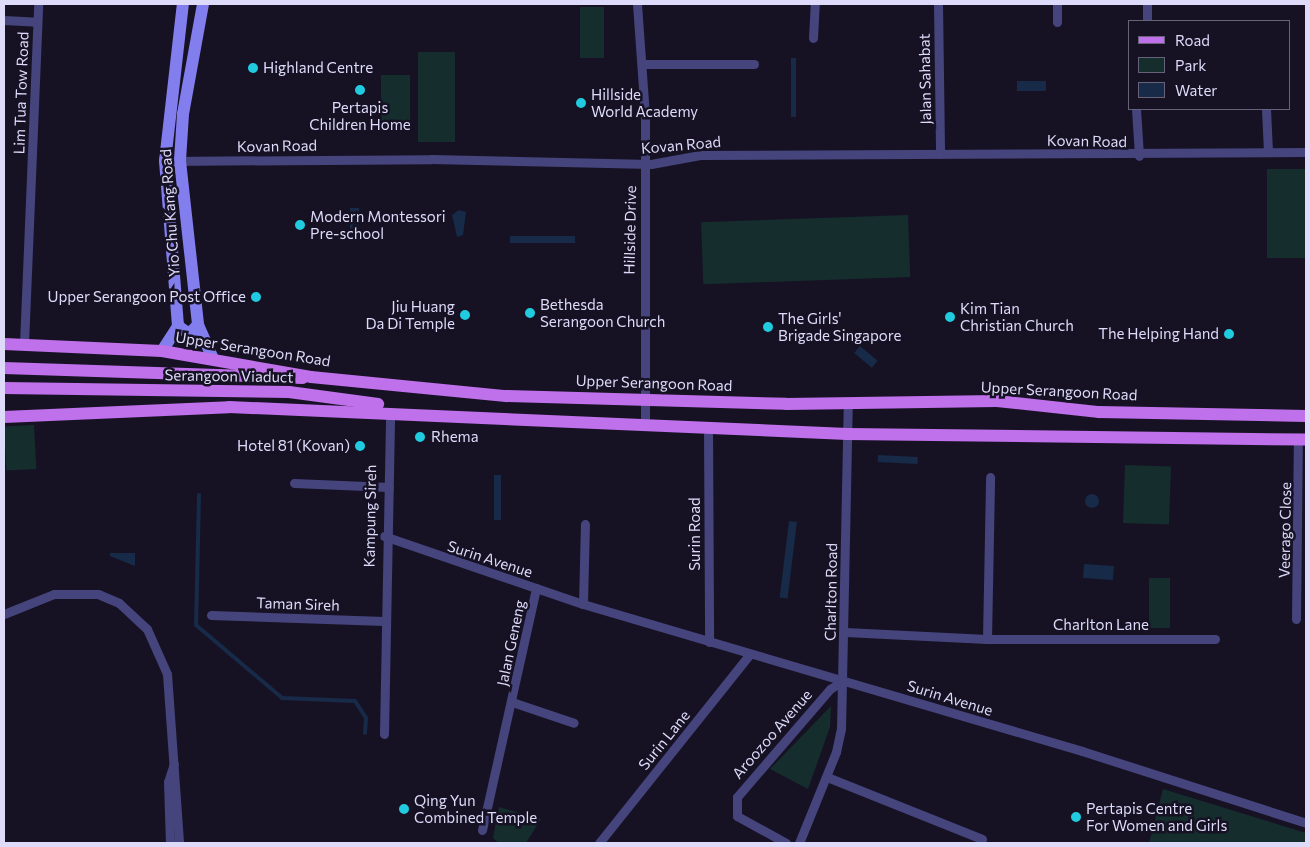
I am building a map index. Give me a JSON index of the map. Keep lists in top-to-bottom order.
{
  "streets": {
    "main road": ["Yio Chu Kang Road", "Upper Serangoon Road", "Serangoon Viaduct"],
    "street": [
      "Jalan Sahabat",
      "Lim Tua Tow Road",
      "Kovan Road",
      "Hillside Drive",
      "Kampung Sireh",
      "Veerago Close",
      "Surin Road",
      "Surin Avenue",
      "Charlton Road",
      "Taman Sireh",
      "Charlton Lane",
      "Jalan Geneng",
      "Aroozoo Avenue",
      "Surin Lane"
    ]
  },
  "crossings": [
    ["Jalan Sahabat", "Kovan Road"],
    ["Lim Tua Tow Road", "Upper Serangoon Road"],
    ["Kovan Road", "Yio Chu Kang Road"],
    ["Kovan Road", "Hillside Drive"],
    ["Yio Chu Kang Road", "Upper Serangoon Road"],
    ["Hillside Drive", "Upper Serangoon Road"],
    ["Upper Serangoon Road", "Serangoon Viaduct"],
    ["Upper Serangoon Road", "Charlton Road"],
    ["Kampung Sireh", "Surin Avenue"],
    ["Kampung Sireh", "Taman Sireh"],
    ["Surin Road", "Surin Avenue"],
    ["Surin Avenue", "Charlton Road"],
    ["Surin Avenue", "Jalan Geneng"],
    ["Surin Avenue", "Aroozoo Avenue"],
    ["Surin Avenue", "Surin Lane"],
    ["Charlton Road", "Charlton Lane"],
    ["Charlton Road", "Aroozoo Avenue"]
  ],
  "places": [
    "Highland Centre",
    "Pertapis Children Home",
    "Hillside World Academy",
    "Modern Montessori Pre-school",
    "Upper Serangoon Post Office",
    "Bethesda Serangoon Church",
    "Jiu Huang Da Di Temple",
    "Kim Tian Christian Church",
    "The Girls' Brigade Singapore",
    "The Helping Hand",
    "Rhema",
    "Hotel 81 (Kovan)",
    "Qing Yun Combined Temple",
    "Pertapis Centre For Women and Girls"
  ],
  "legend": ["Road", "Park", "Water"]
}
